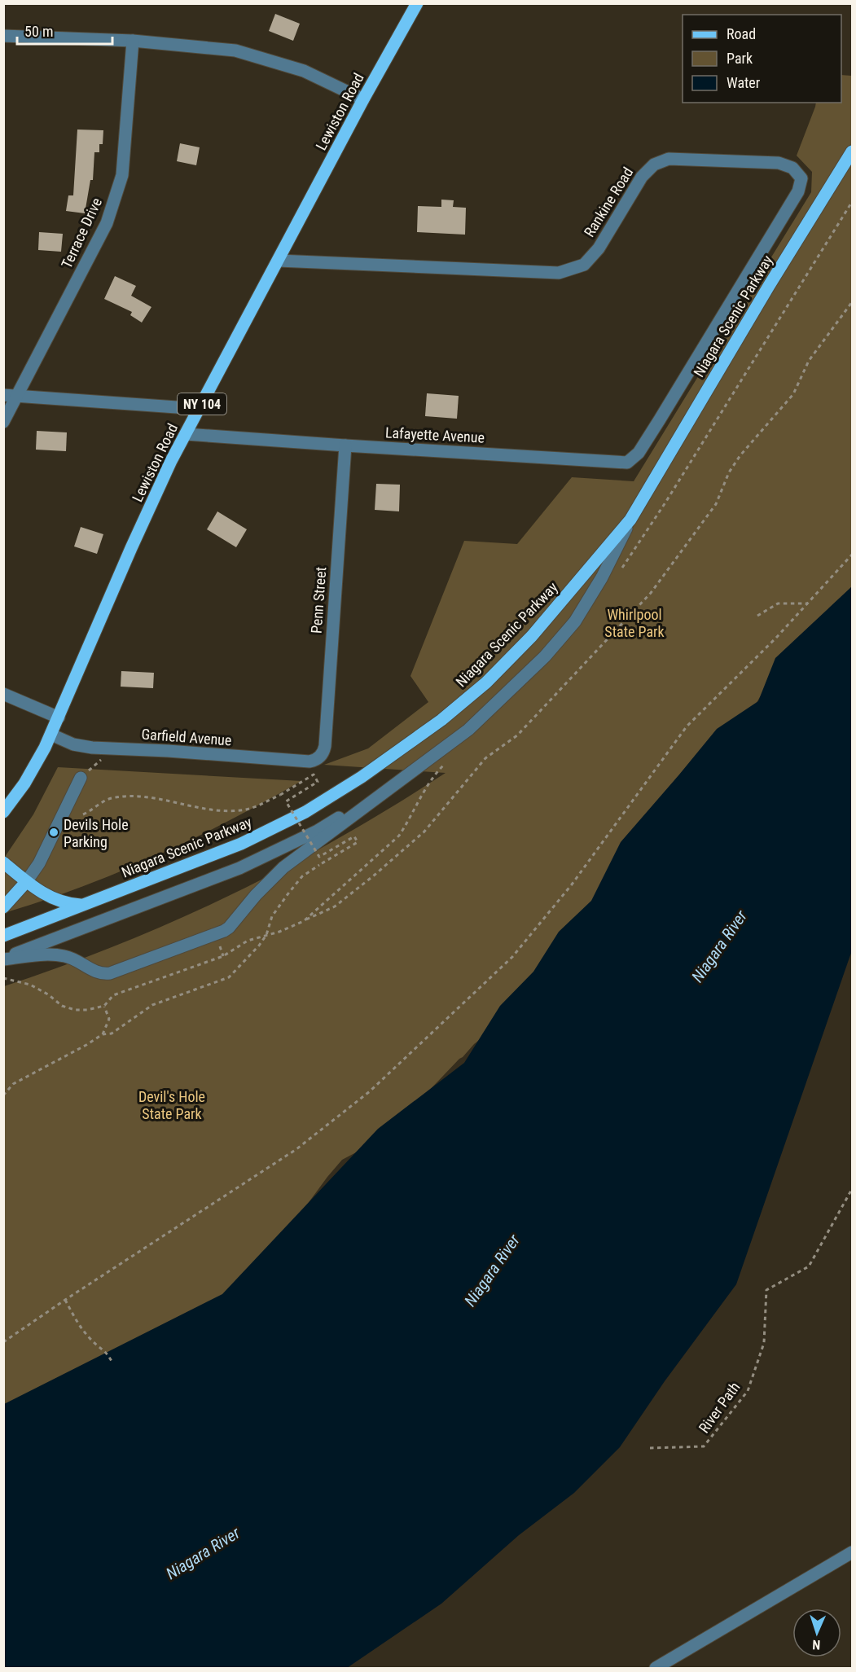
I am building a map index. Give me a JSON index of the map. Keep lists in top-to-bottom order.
{
  "streets": {
    "main road": ["Lewiston Road", "Niagara Scenic Parkway", "NY 104"],
    "street": [
      "Rankine Road",
      "Terrace Drive",
      "Lafayette Avenue",
      "Penn Street",
      "Garfield Avenue"
    ],
    "path": ["River Path"]
  },
  "crossings": [
    ["Lewiston Road", "Rankine Road"],
    ["Lewiston Road", "Lafayette Avenue"],
    ["Lewiston Road", "Garfield Avenue"],
    ["Rankine Road", "Lafayette Avenue"],
    ["Lafayette Avenue", "Penn Street"],
    ["Penn Street", "Garfield Avenue"]
  ],
  "water": ["Niagara River"],
  "parks": ["Whirlpool State Park", "Devil's Hole State Park"],
  "places": ["Devils Hole Parking"],
  "legend": ["Road", "Park", "Water"],
  "scale_bar": "50 m",
  "north": "bottom"
}
